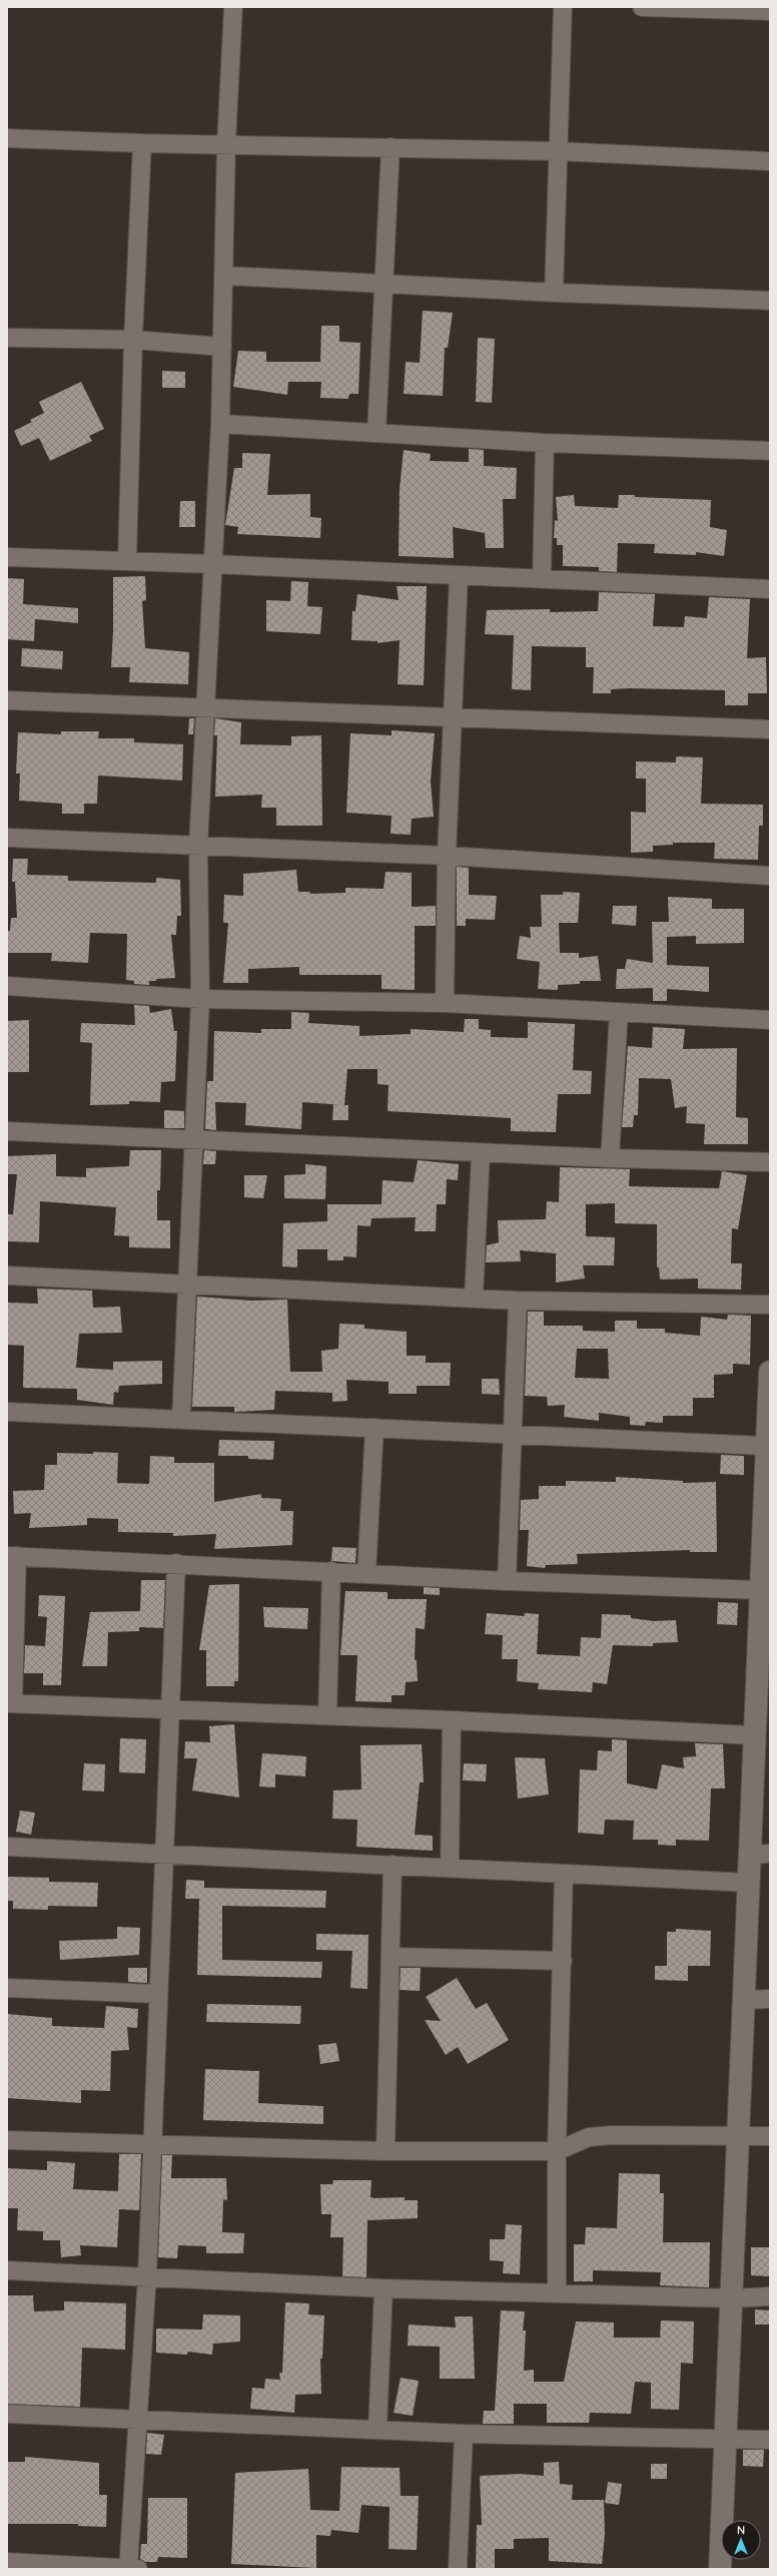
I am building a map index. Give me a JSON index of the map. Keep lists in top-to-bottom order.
{
  "north": "top"
}
